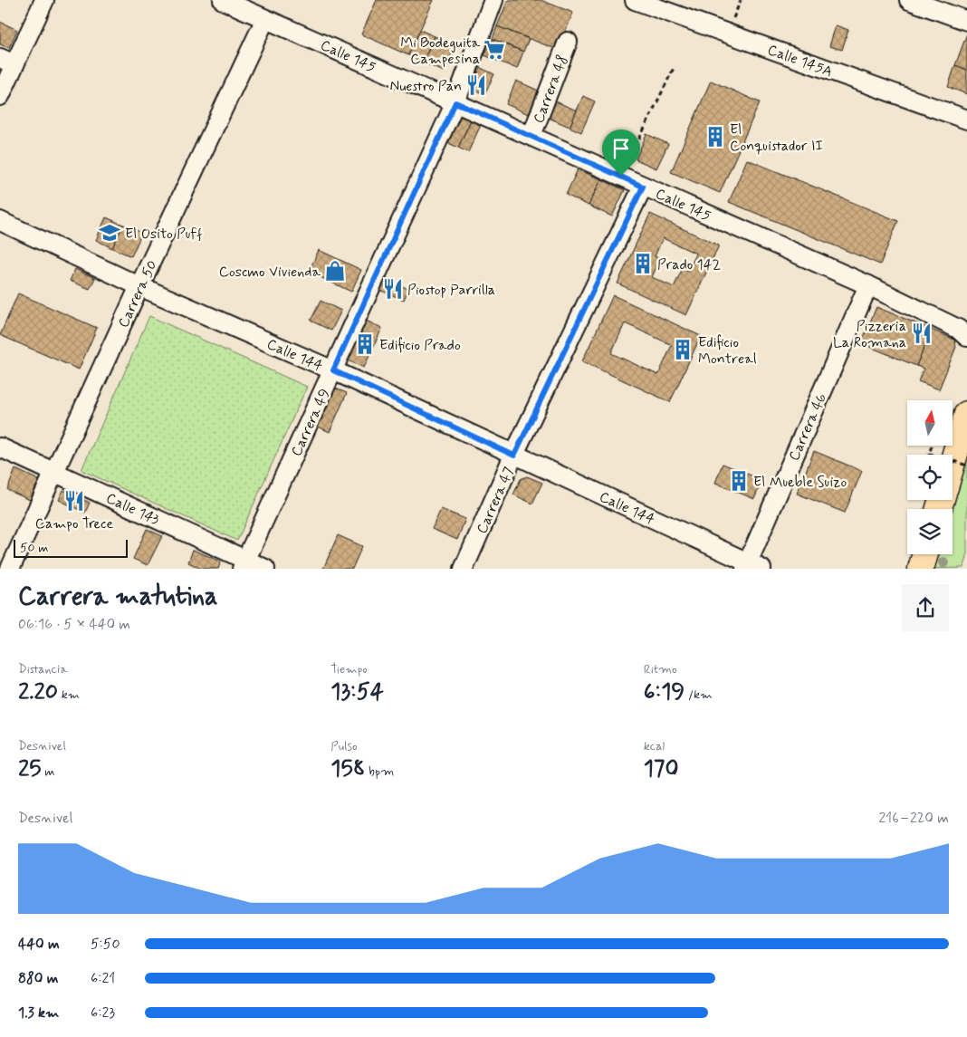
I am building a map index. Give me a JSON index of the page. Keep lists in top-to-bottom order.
{
  "streets": {
    "street": [
      "Calle 145",
      "Calle 145A",
      "Carrera 48",
      "Carrera 50",
      "Calle 144",
      "Carrera 49",
      "Carrera 46",
      "Carrera 47",
      "Calle 143"
    ]
  },
  "crossings": [
    ["Calle 145", "Carrera 48"],
    ["Calle 145", "Carrera 50"],
    ["Calle 145", "Carrera 49"],
    ["Calle 145", "Carrera 46"],
    ["Calle 145", "Carrera 47"],
    ["Carrera 50", "Calle 144"],
    ["Carrera 50", "Calle 143"],
    ["Calle 144", "Carrera 49"],
    ["Calle 144", "Carrera 46"],
    ["Calle 144", "Carrera 47"],
    ["Carrera 49", "Calle 143"]
  ],
  "places": {
    "supermarket": ["Mi Bodeguita Campesina"],
    "restaurant": [
      "Nuestro Pan",
      "Piostop Parrilla",
      "Pizzeria La Romana",
      "Campo Trece"
    ],
    "building": [
      "El Conquistador II",
      "Prado 142",
      "Edificio Prado",
      "Edificio Montreal",
      "El Mueble Suizo"
    ],
    "school or university": ["El Osito Puff"],
    "shop": ["Coscmo Vivienda"]
  },
  "scale_bar": "50 m",
  "north": "top",
  "page": {
    "scale": "50 m",
    "heading": ["Carrera matutina", "06:16 · 5 × 440 m"],
    "stats": [
      ["Distancia", "2.20 km"],
      ["Tiempo", "13:54"],
      ["Ritmo", "6:19 /km"],
      ["Desnivel", "25 m"],
      ["Pulso", "158 bpm"],
      ["kcal", "170"]
    ],
    "chart": ["Desnivel", "216–220 m"],
    "list": [
      {
        "name": "440 m",
        "note": "5:50"
      },
      {
        "name": "880 m",
        "note": "6:21"
      },
      {
        "name": "1.3 km",
        "note": "6:23"
      }
    ]
  }
}
